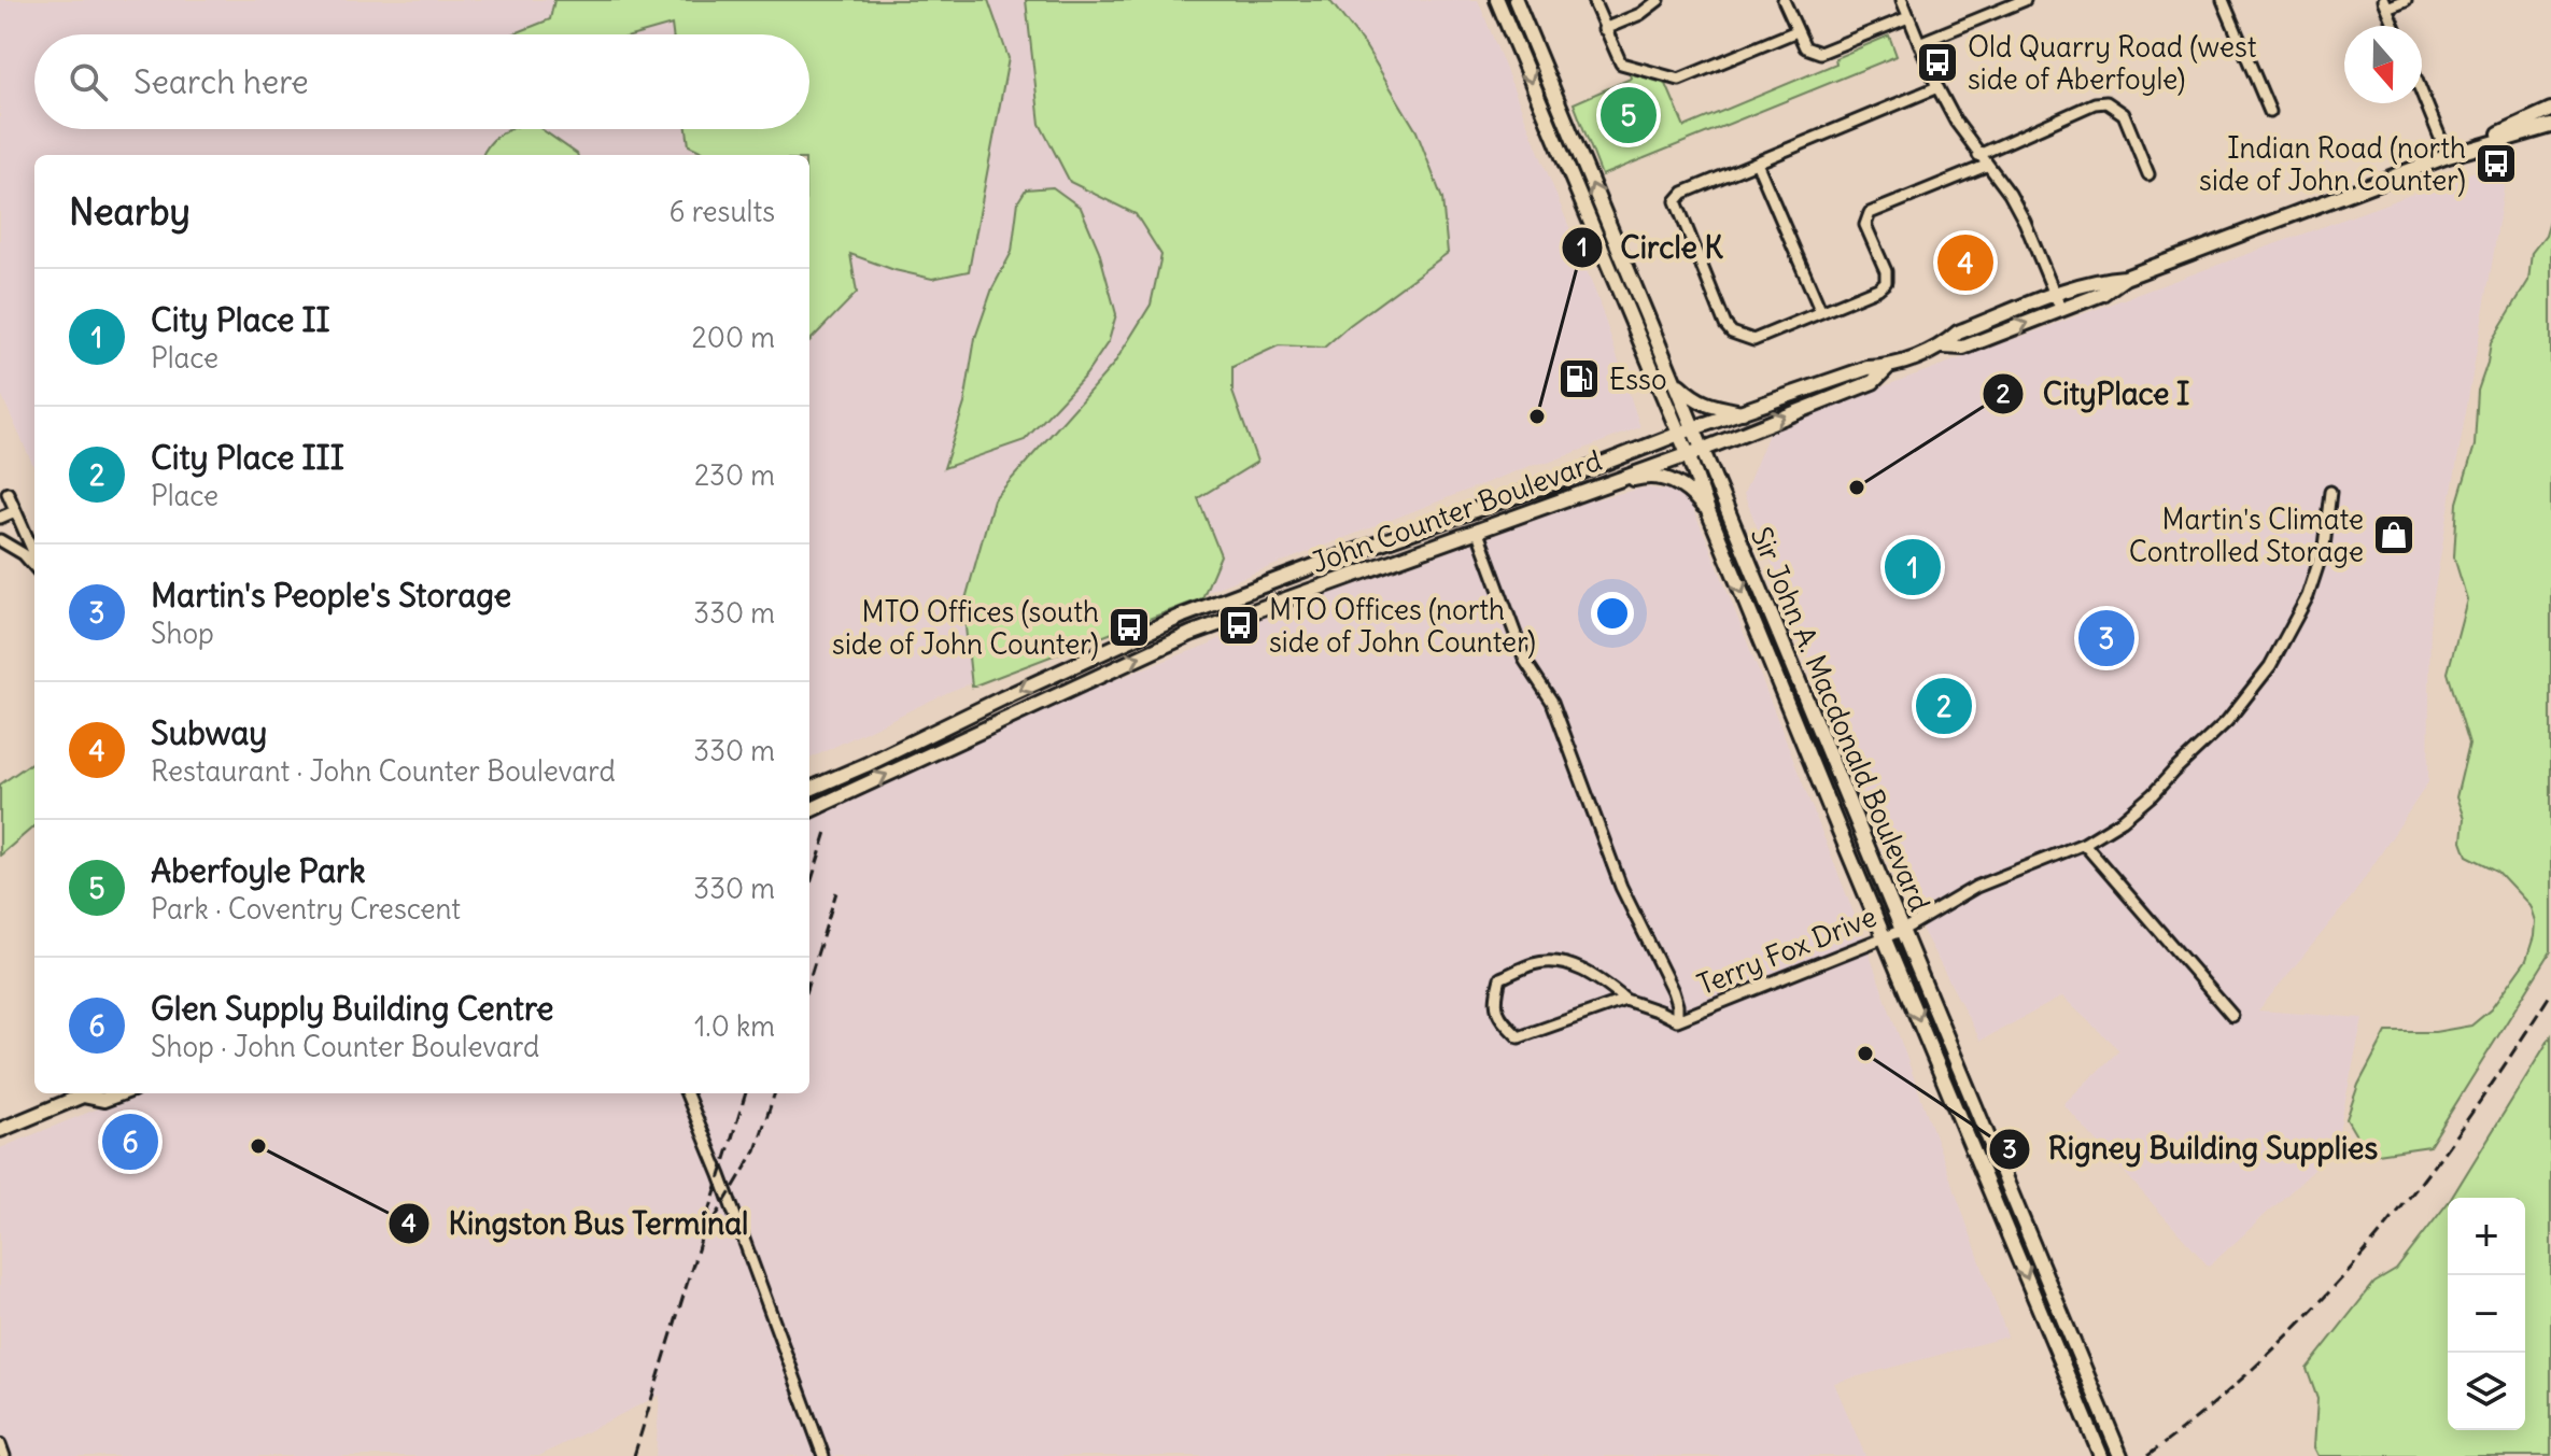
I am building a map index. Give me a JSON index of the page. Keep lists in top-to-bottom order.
{
  "streets": {
    "main road": ["John Counter Boulevard", "Sir John A. Macdonald Boulevard"],
    "street": ["Terry Fox Drive"]
  },
  "crossings": [
    ["John Counter Boulevard", "Sir John A. Macdonald Boulevard"],
    ["John Counter Boulevard", "Terry Fox Drive"],
    ["Sir John A. Macdonald Boulevard", "Terry Fox Drive"]
  ],
  "places": {
    "bus stop": [
      "Old Quarry Road (west side of Aberfoyle)",
      "Indian Road (north side of John Counter)",
      "MTO Offices (north side of John Counter)",
      "MTO Offices (south side of John Counter)"
    ],
    "fuel station": ["Esso"],
    "other": [
      "Circle K",
      "CityPlace I",
      "Rigney Building Supplies",
      "Kingston Bus Terminal"
    ],
    "shop": ["Martin's Climate Controlled Storage"]
  },
  "north": "bottom",
  "page": {
    "search": "Search here",
    "pins": [
      "5",
      "4",
      "1",
      "3",
      "2",
      "6"
    ],
    "heading": ["Nearby", "6 results"],
    "list": [
      {
        "mark": "1",
        "name": "City Place II",
        "note": "Place",
        "value": "200 m"
      },
      {
        "mark": "2",
        "name": "City Place III",
        "note": "Place",
        "value": "230 m"
      },
      {
        "mark": "3",
        "name": "Martin's People's Storage",
        "note": "Shop",
        "value": "330 m"
      },
      {
        "mark": "4",
        "name": "Subway",
        "note": "Restaurant · John Counter Boulevard",
        "value": "330 m"
      },
      {
        "mark": "5",
        "name": "Aberfoyle Park",
        "note": "Park · Coventry Crescent",
        "value": "330 m"
      },
      {
        "mark": "6",
        "name": "Glen Supply Building Centre",
        "note": "Shop · John Counter Boulevard",
        "value": "1.0 km"
      }
    ],
    "map_buttons": ["+", "−"]
  }
}
